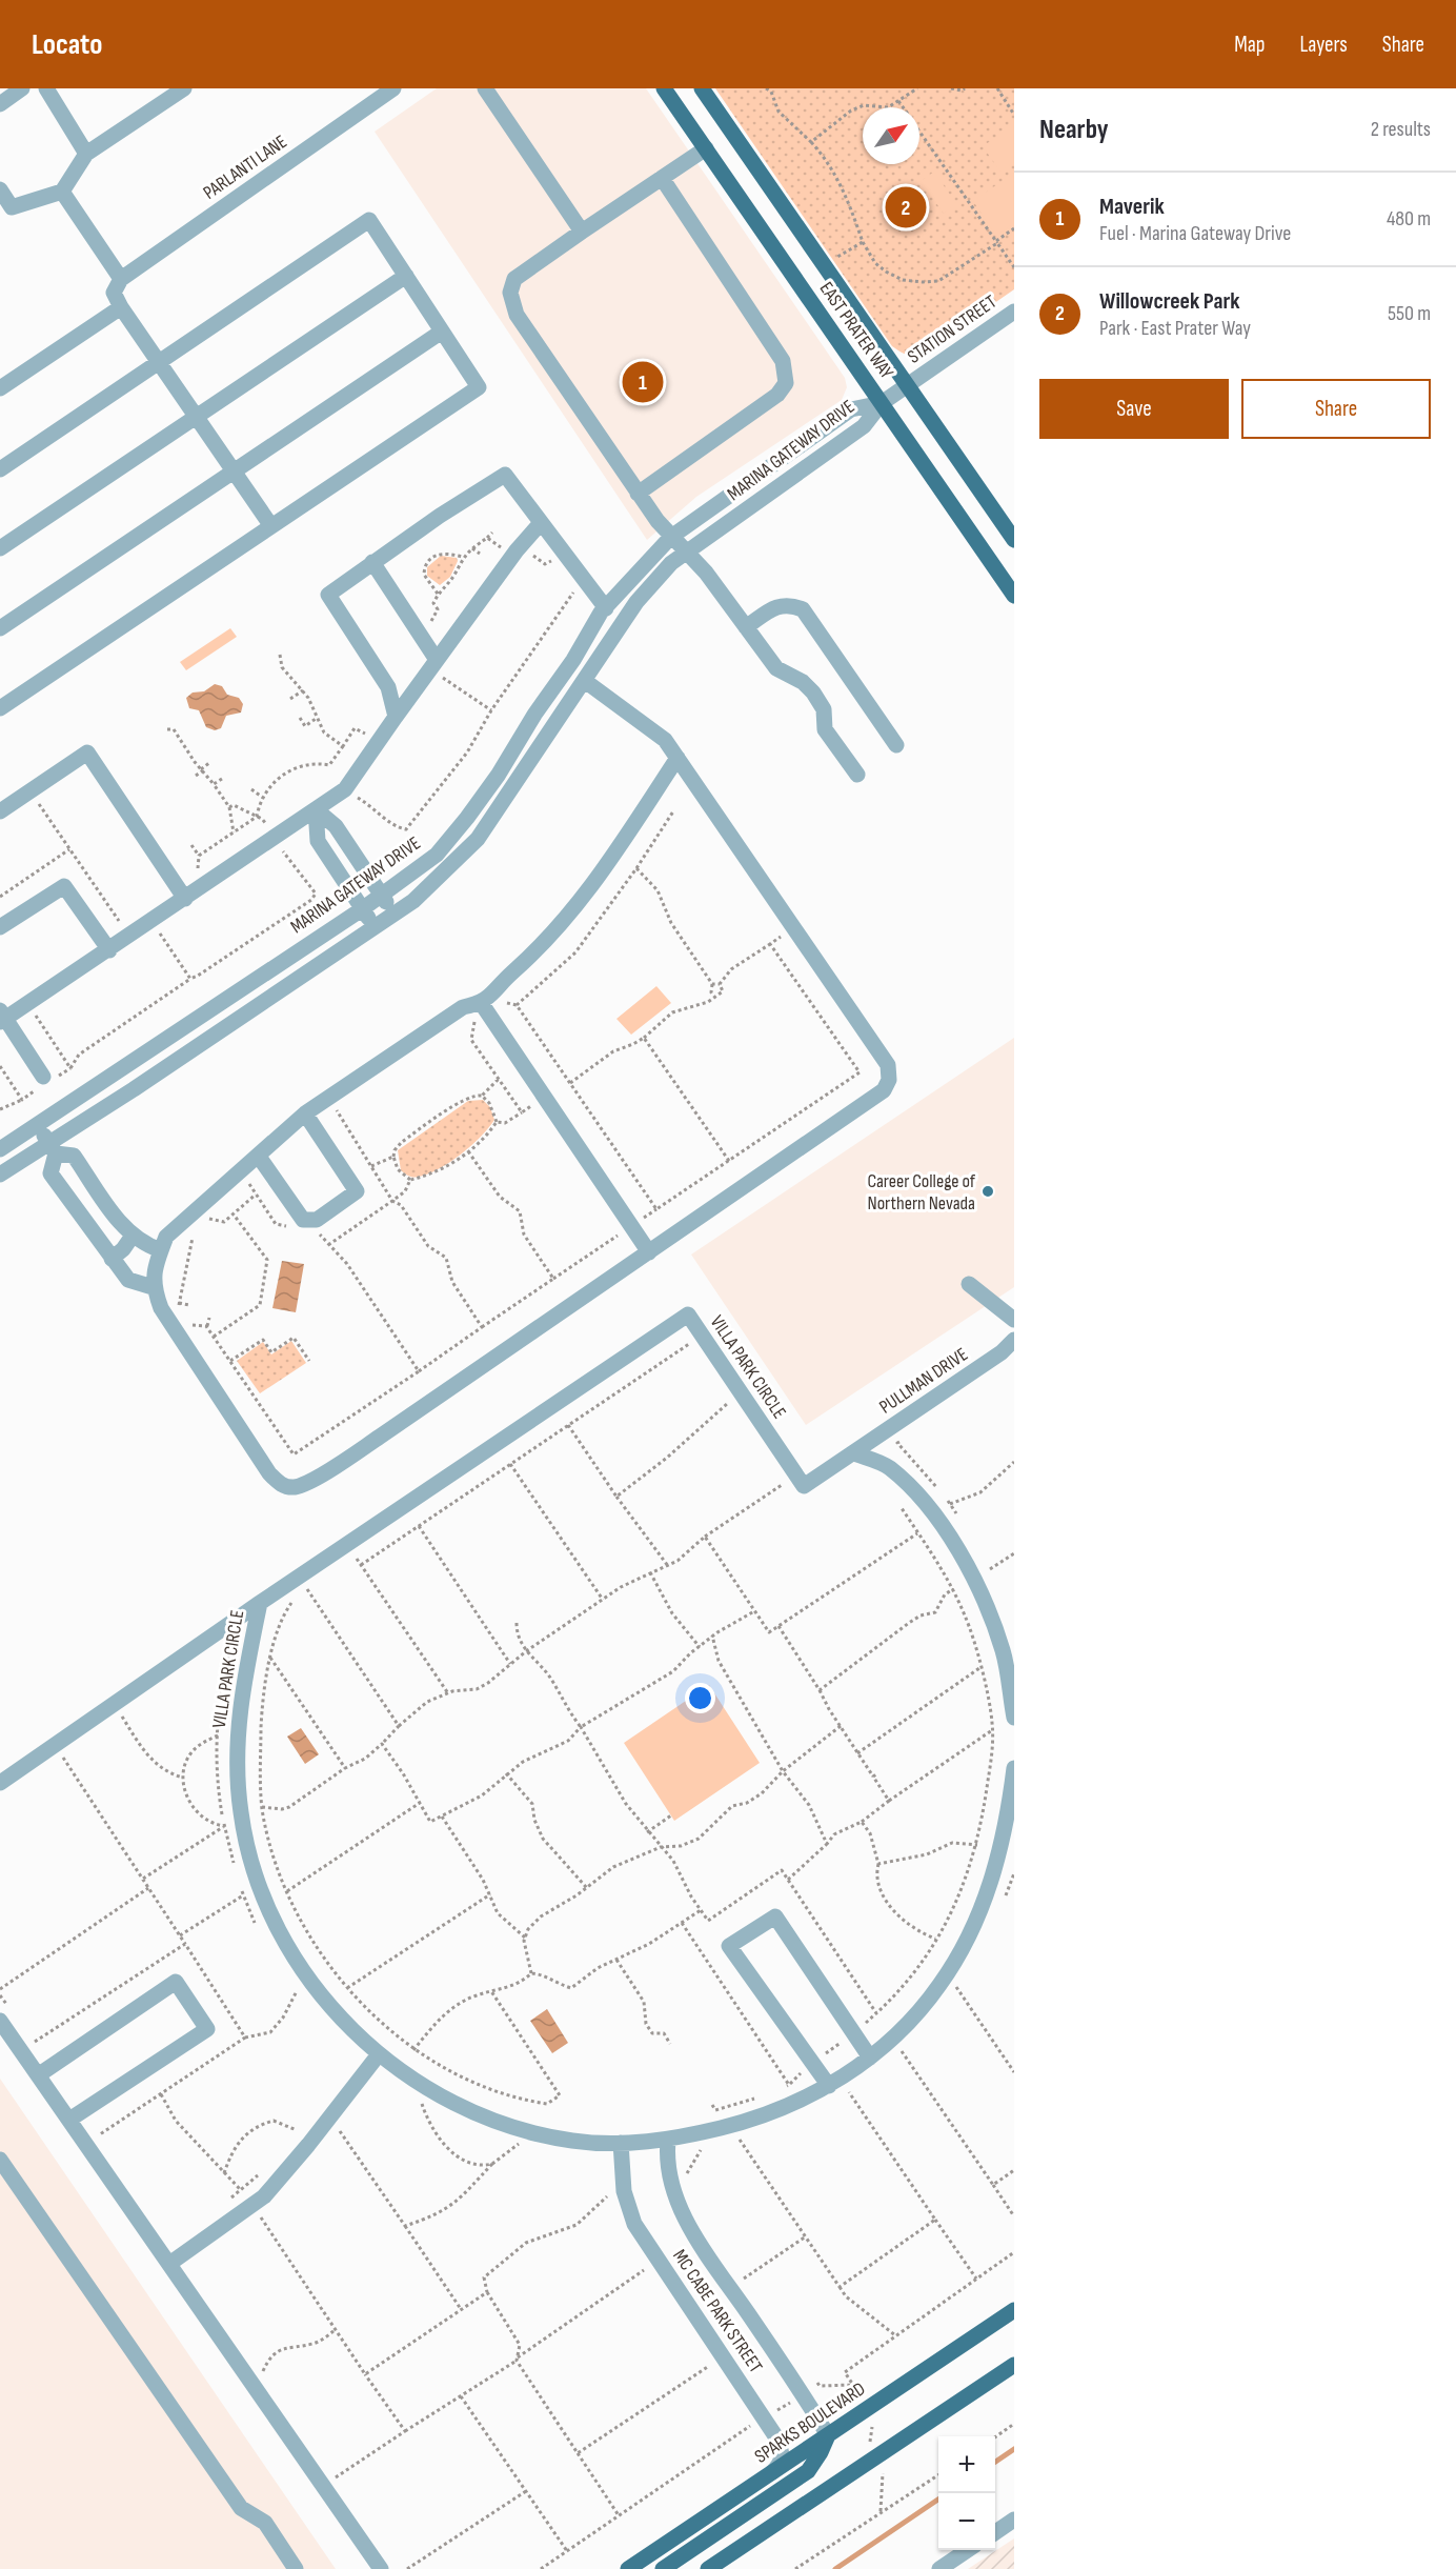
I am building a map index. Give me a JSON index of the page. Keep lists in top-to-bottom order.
{
  "streets": {
    "main road": ["EAST PRATER WAY", "SPARKS BOULEVARD"],
    "street": [
      "PARLANTI LANE",
      "STATION STREET",
      "MARINA GATEWAY DRIVE",
      "VILLA PARK CIRCLE",
      "PULLMAN DRIVE",
      "MC CABE PARK STREET"
    ]
  },
  "crossings": [
    ["STATION STREET", "EAST PRATER WAY"],
    ["STATION STREET", "MARINA GATEWAY DRIVE"],
    ["EAST PRATER WAY", "MARINA GATEWAY DRIVE"],
    ["VILLA PARK CIRCLE", "PULLMAN DRIVE"],
    ["VILLA PARK CIRCLE", "MC CABE PARK STREET"],
    ["MC CABE PARK STREET", "SPARKS BOULEVARD"]
  ],
  "places": ["Career College of Northern Nevada"],
  "north": "top right",
  "page": {
    "header": "Locato",
    "nav": ["Map", "Layers", "Share"],
    "heading": ["Nearby", "2 results"],
    "list": [
      {
        "mark": "1",
        "name": "Maverik",
        "note": "Fuel · Marina Gateway Drive",
        "value": "480 m"
      },
      {
        "mark": "2",
        "name": "Willowcreek Park",
        "note": "Park · East Prater Way",
        "value": "550 m"
      }
    ],
    "pins": ["2", "1"],
    "buttons": ["Save", "Share"],
    "map_buttons": ["+", "−"]
  }
}
